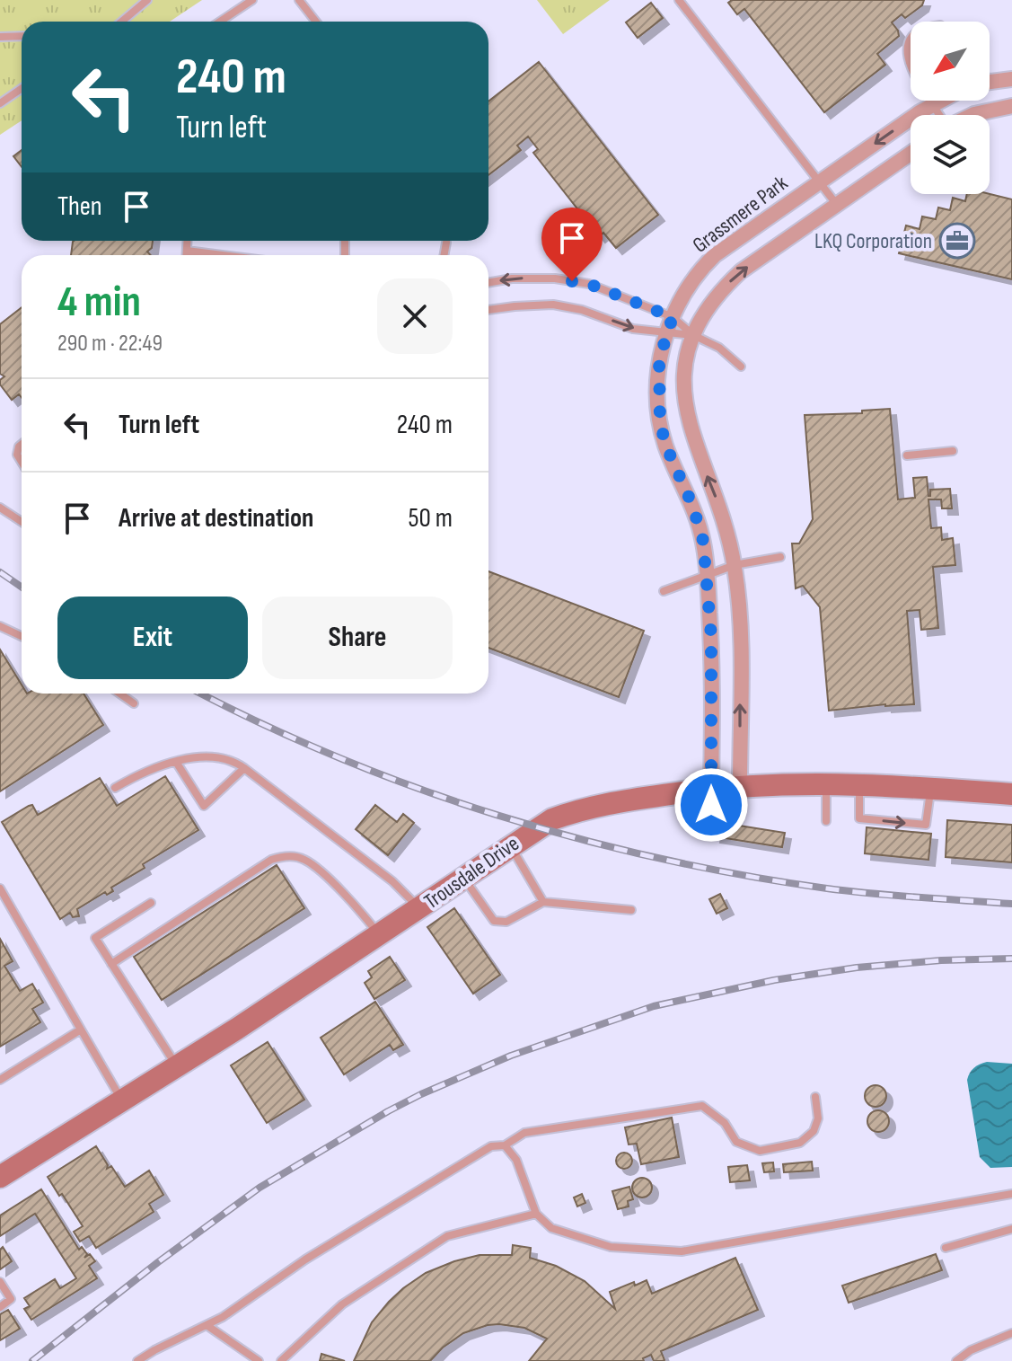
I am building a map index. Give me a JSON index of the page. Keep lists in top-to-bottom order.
{
  "streets": {
    "street": ["Grassmere Park", "Trousdale Drive"]
  },
  "crossings": [
    ["Grassmere Park", "Trousdale Drive"]
  ],
  "places": {
    "office": ["LKQ Corporation"]
  },
  "north": "bottom left",
  "page": {
    "turn": ["240 m", "Turn left"],
    "then": "Then",
    "heading": ["4 min", "290 m · 22:49"],
    "list": [
      {
        "name": "Turn left",
        "value": "240 m"
      },
      {
        "name": "Arrive at destination",
        "value": "50 m"
      }
    ],
    "buttons": ["Exit", "Share"]
  }
}
